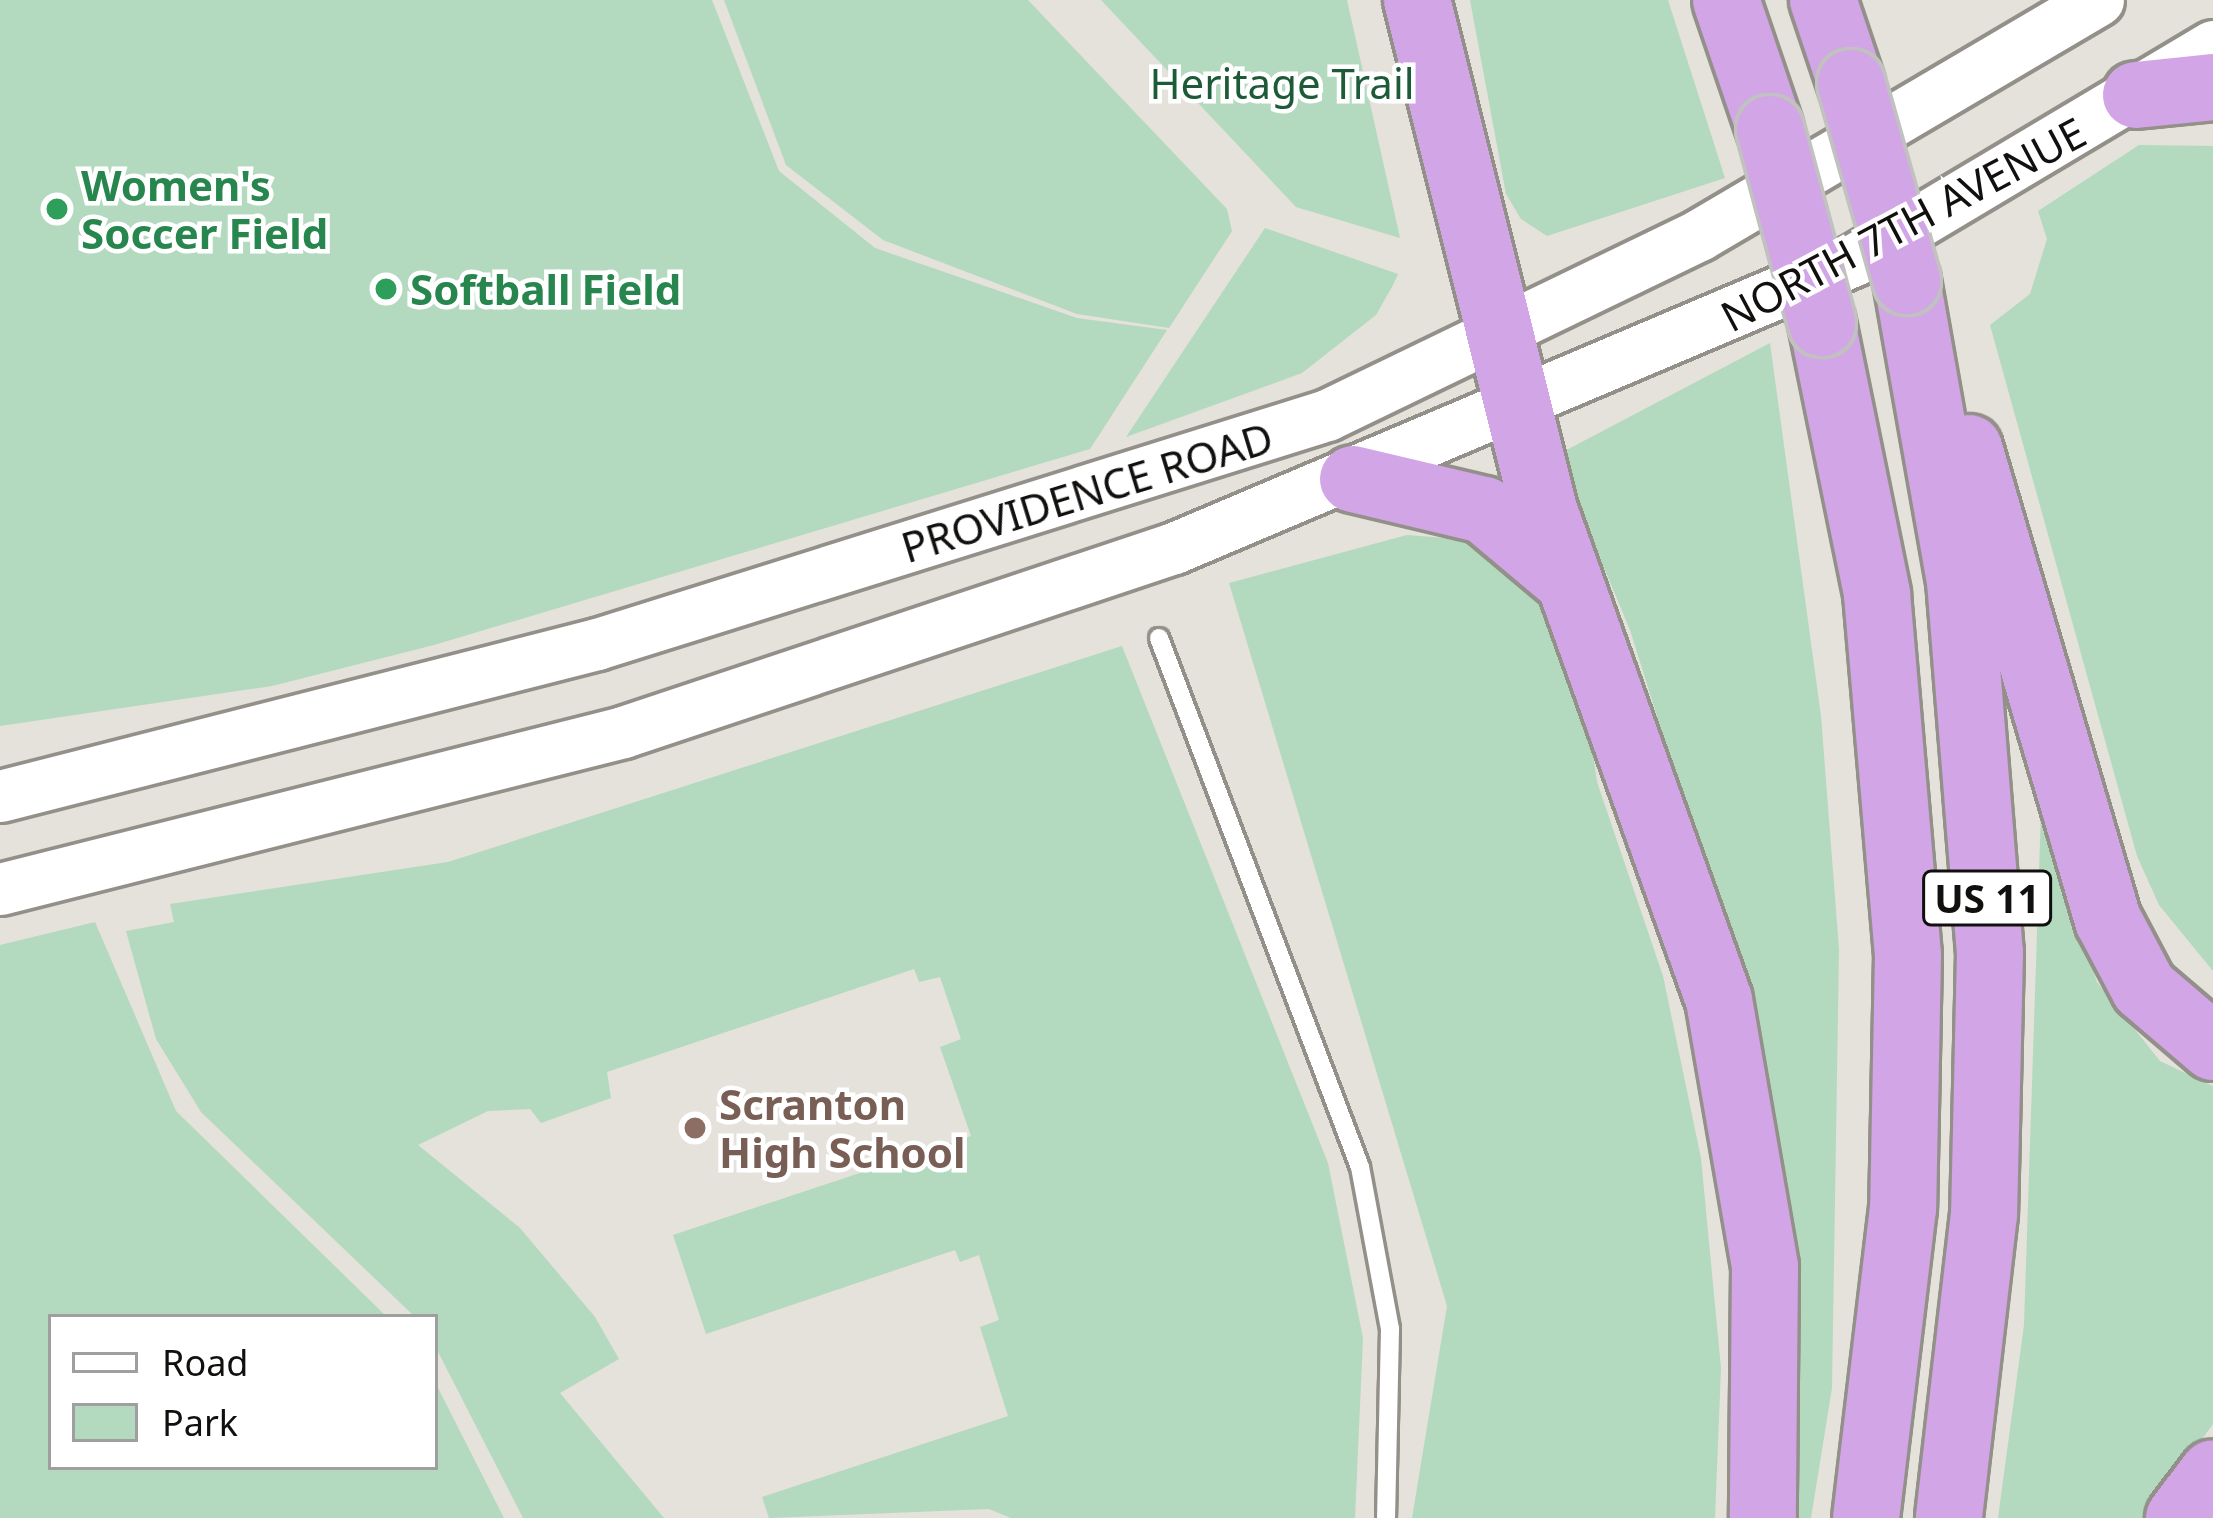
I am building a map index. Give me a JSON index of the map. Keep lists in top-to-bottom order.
{
  "streets": {
    "highway": ["US 11"],
    "main road": ["NORTH 7TH AVENUE", "PROVIDENCE ROAD"]
  },
  "crossings": [
    ["NORTH 7TH AVENUE", "PROVIDENCE ROAD"]
  ],
  "parks": ["Heritage Trail"],
  "places": ["Women's Soccer Field", "Softball Field", "Scranton High School"],
  "legend": ["Road", "Park"]
}
